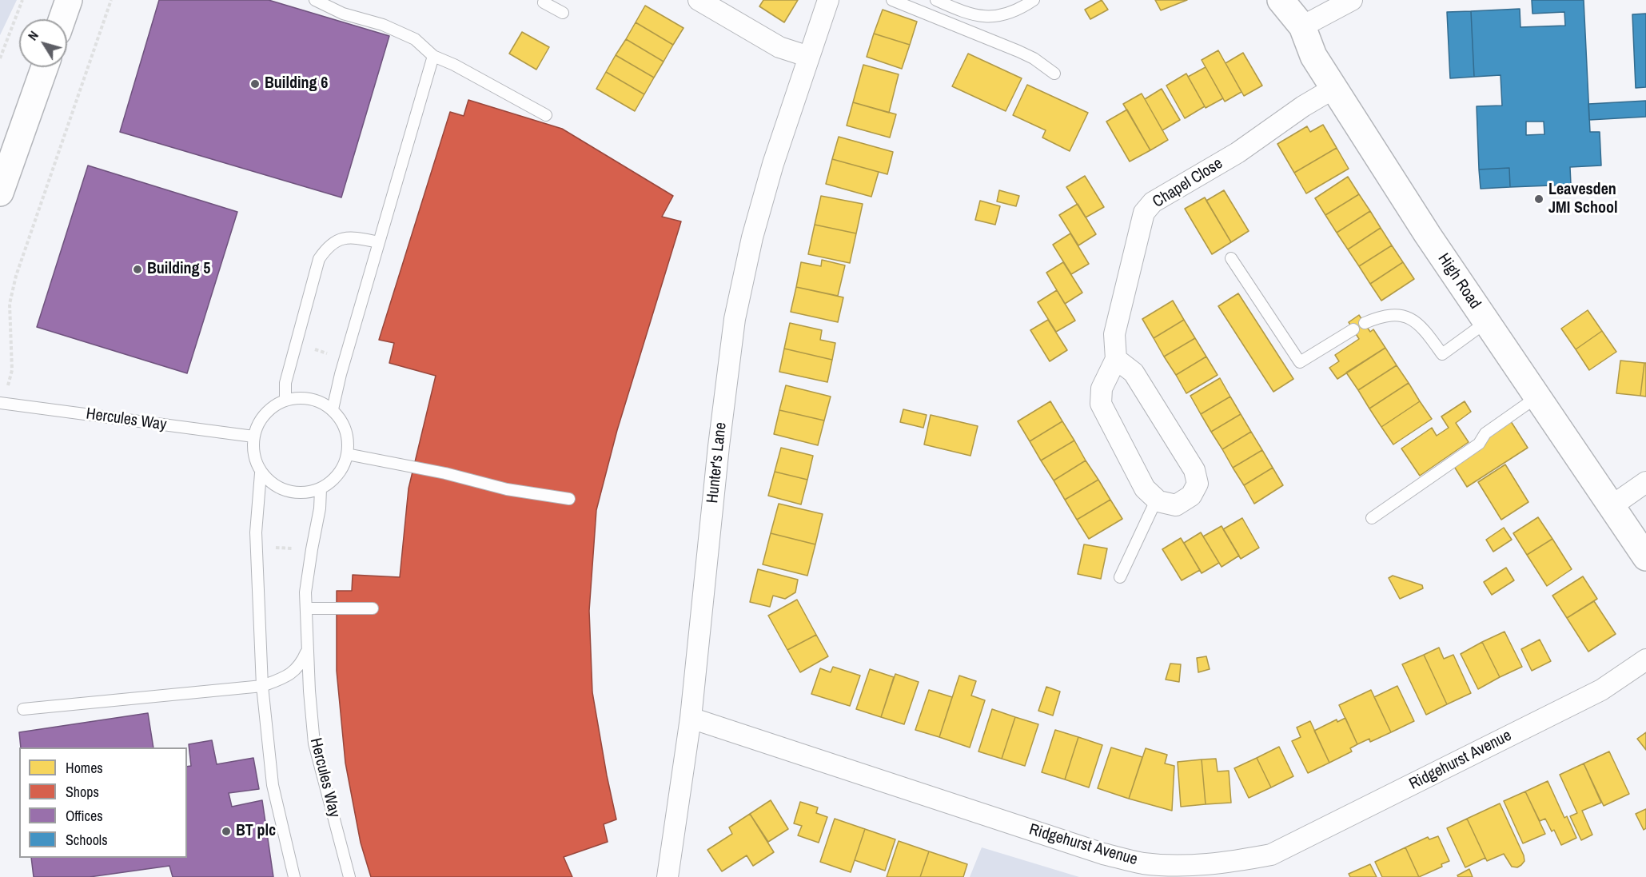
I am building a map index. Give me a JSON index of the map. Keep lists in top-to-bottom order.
{
  "streets": {
    "street": [
      "Chapel Close",
      "High Road",
      "Hunter's Lane",
      "Ridgehurst Avenue"
    ],
    "lane": ["Hercules Way"]
  },
  "crossings": [
    ["Chapel Close", "High Road"],
    ["Hunter's Lane", "Ridgehurst Avenue"]
  ],
  "places": [
    "Building 6",
    "Leavesden JMI School",
    "Building 5",
    "BT plc"
  ],
  "legend": [
    "Homes",
    "Shops",
    "Offices",
    "Schools"
  ],
  "north": "top left"
}
